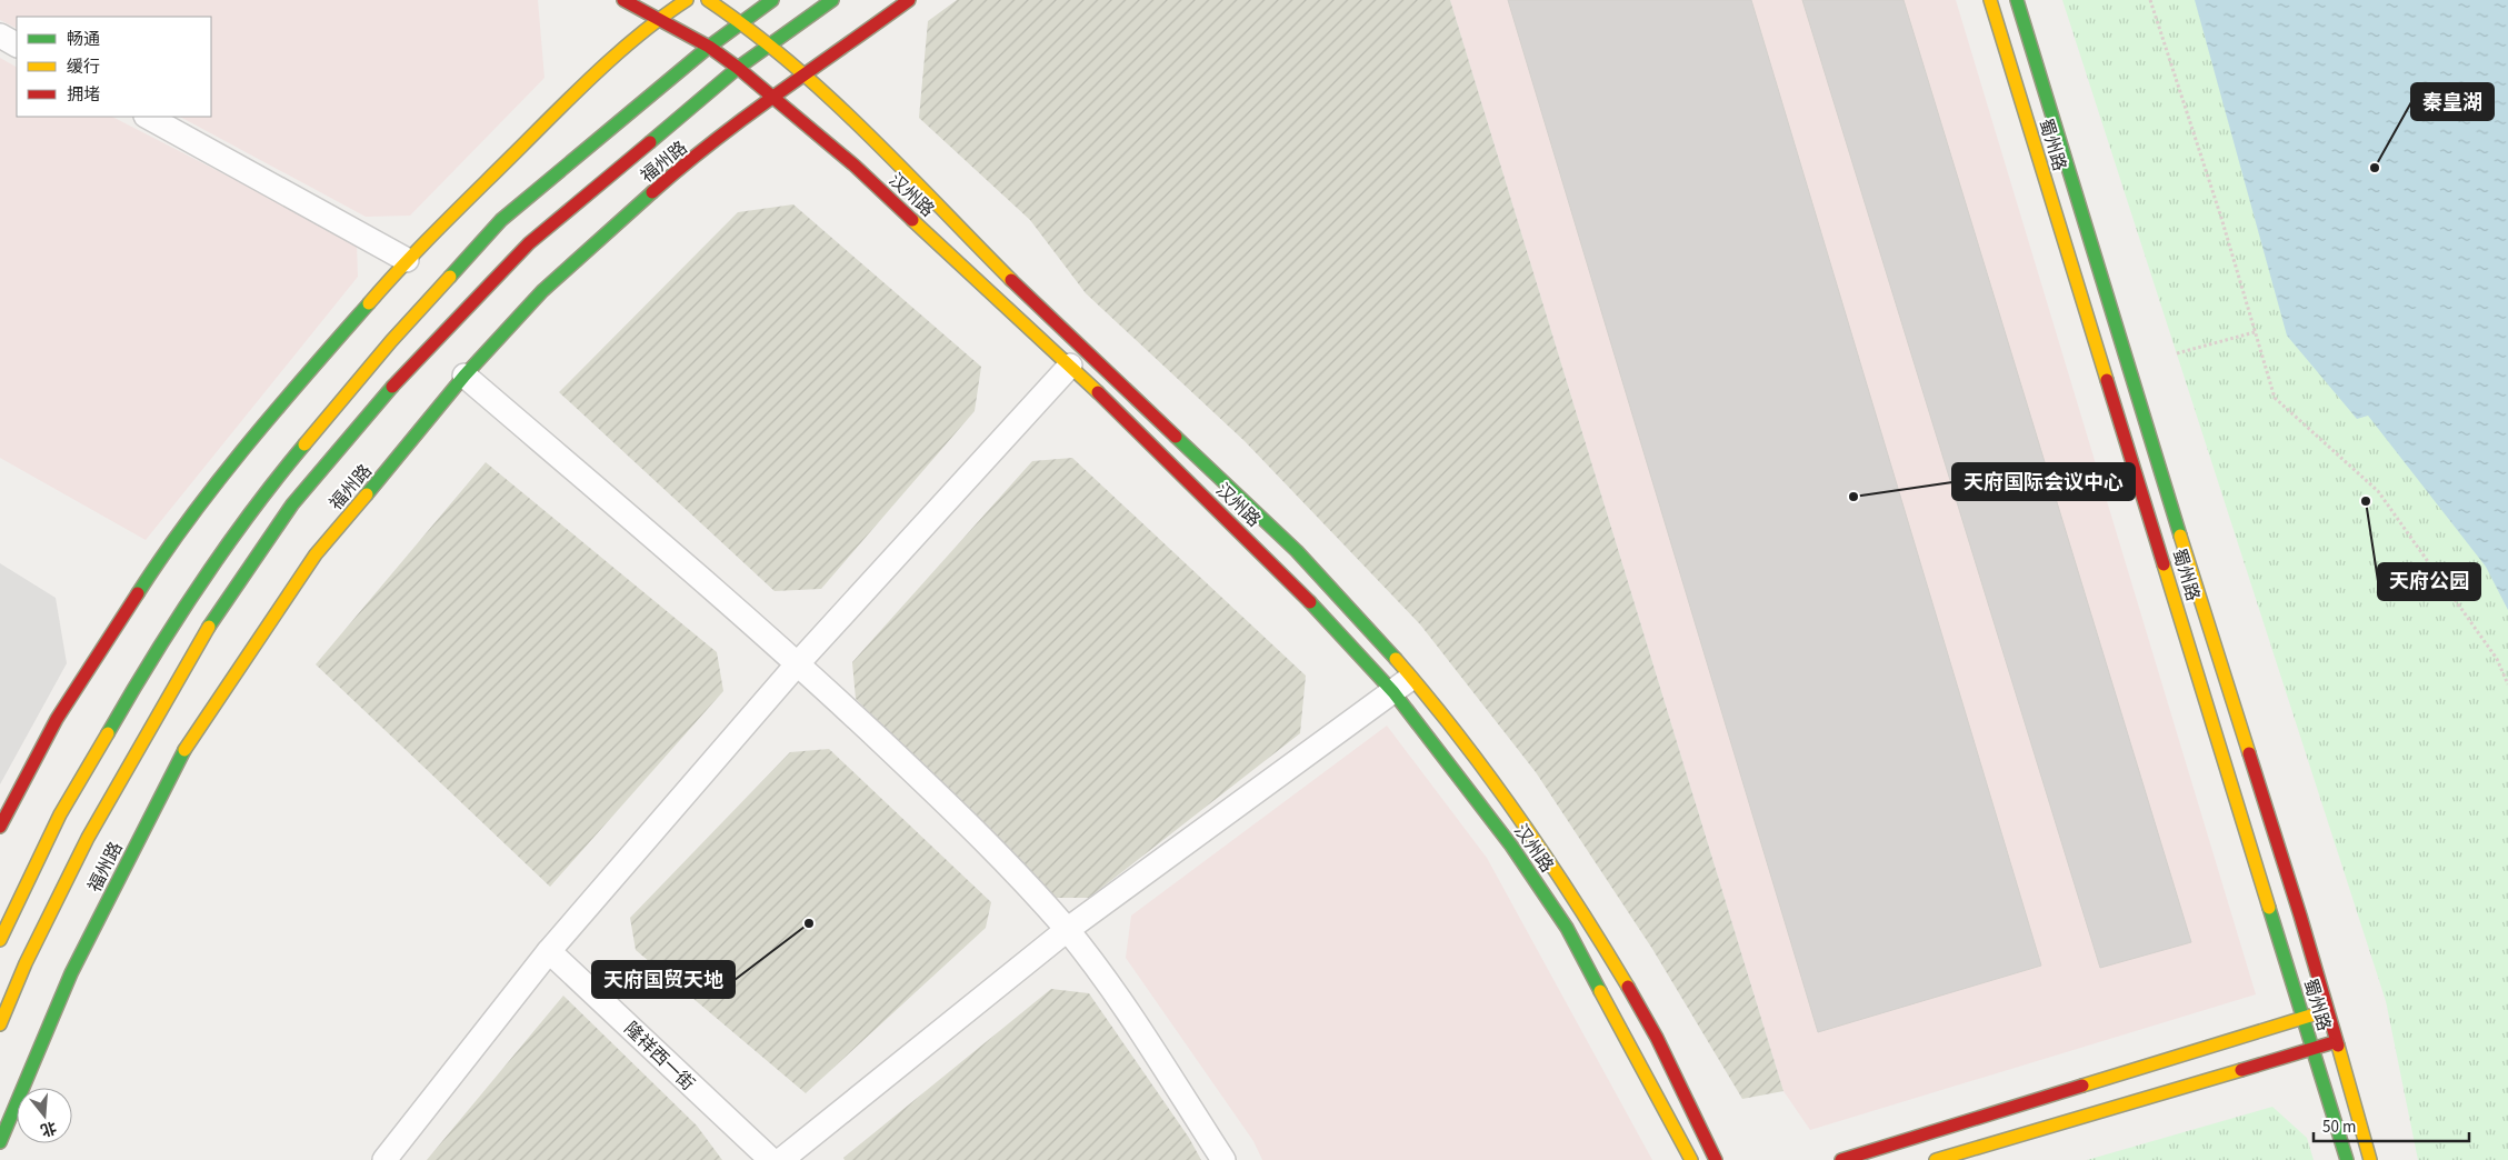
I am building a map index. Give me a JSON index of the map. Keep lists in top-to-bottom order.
{
  "streets": {
    "main road": ["蜀州路", "福州路", "汉州路"],
    "street": ["隆祥西一街"]
  },
  "crossings": [
    ["福州路", "汉州路"]
  ],
  "places": [
    "秦皇湖",
    "天府国际会议中心",
    "天府公园",
    "天府国贸天地"
  ],
  "legend": ["畅通", "缓行", "拥堵"],
  "scale_bar": "50 m",
  "north": "bottom"
}
